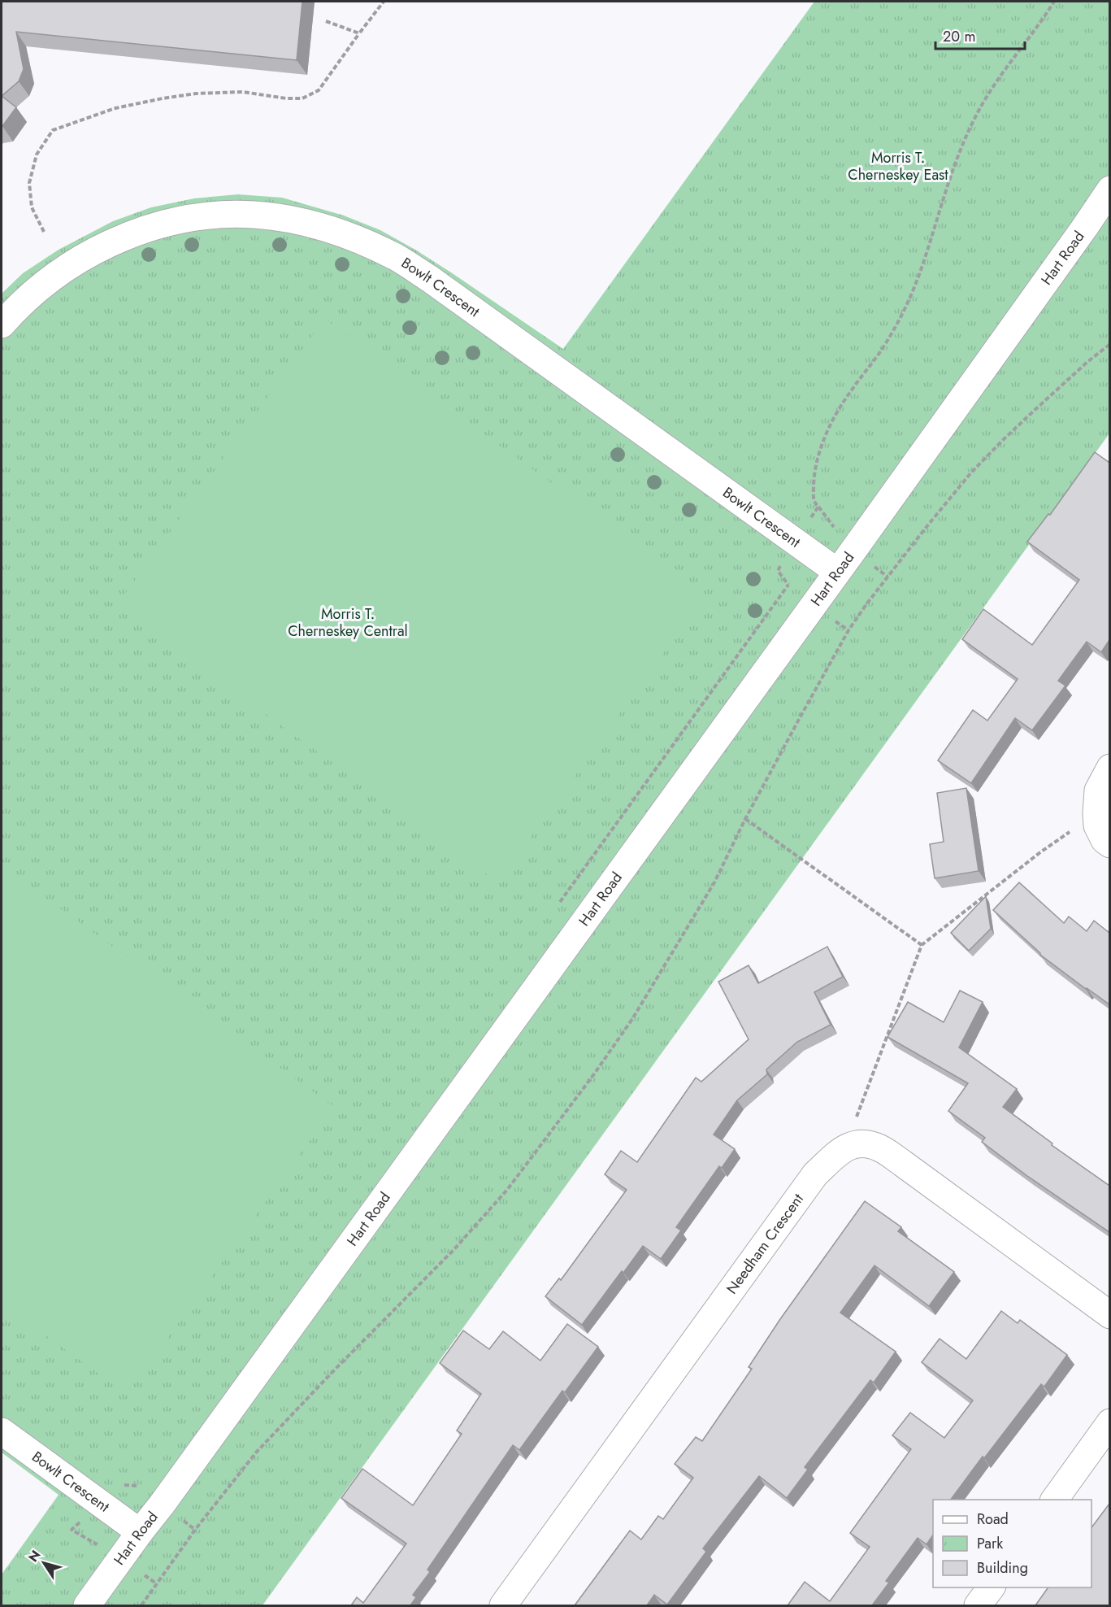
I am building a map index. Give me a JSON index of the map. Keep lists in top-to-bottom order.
{
  "streets": {
    "street": ["Hart Road", "Bowlt Crescent", "Needham Crescent"]
  },
  "crossings": [
    ["Hart Road", "Bowlt Crescent"]
  ],
  "parks": ["Morris T. Cherneskey East", "Morris T. Cherneskey Central"],
  "legend": ["Road", "Park", "Building"],
  "scale_bar": "20 m",
  "north": "top left"
}
